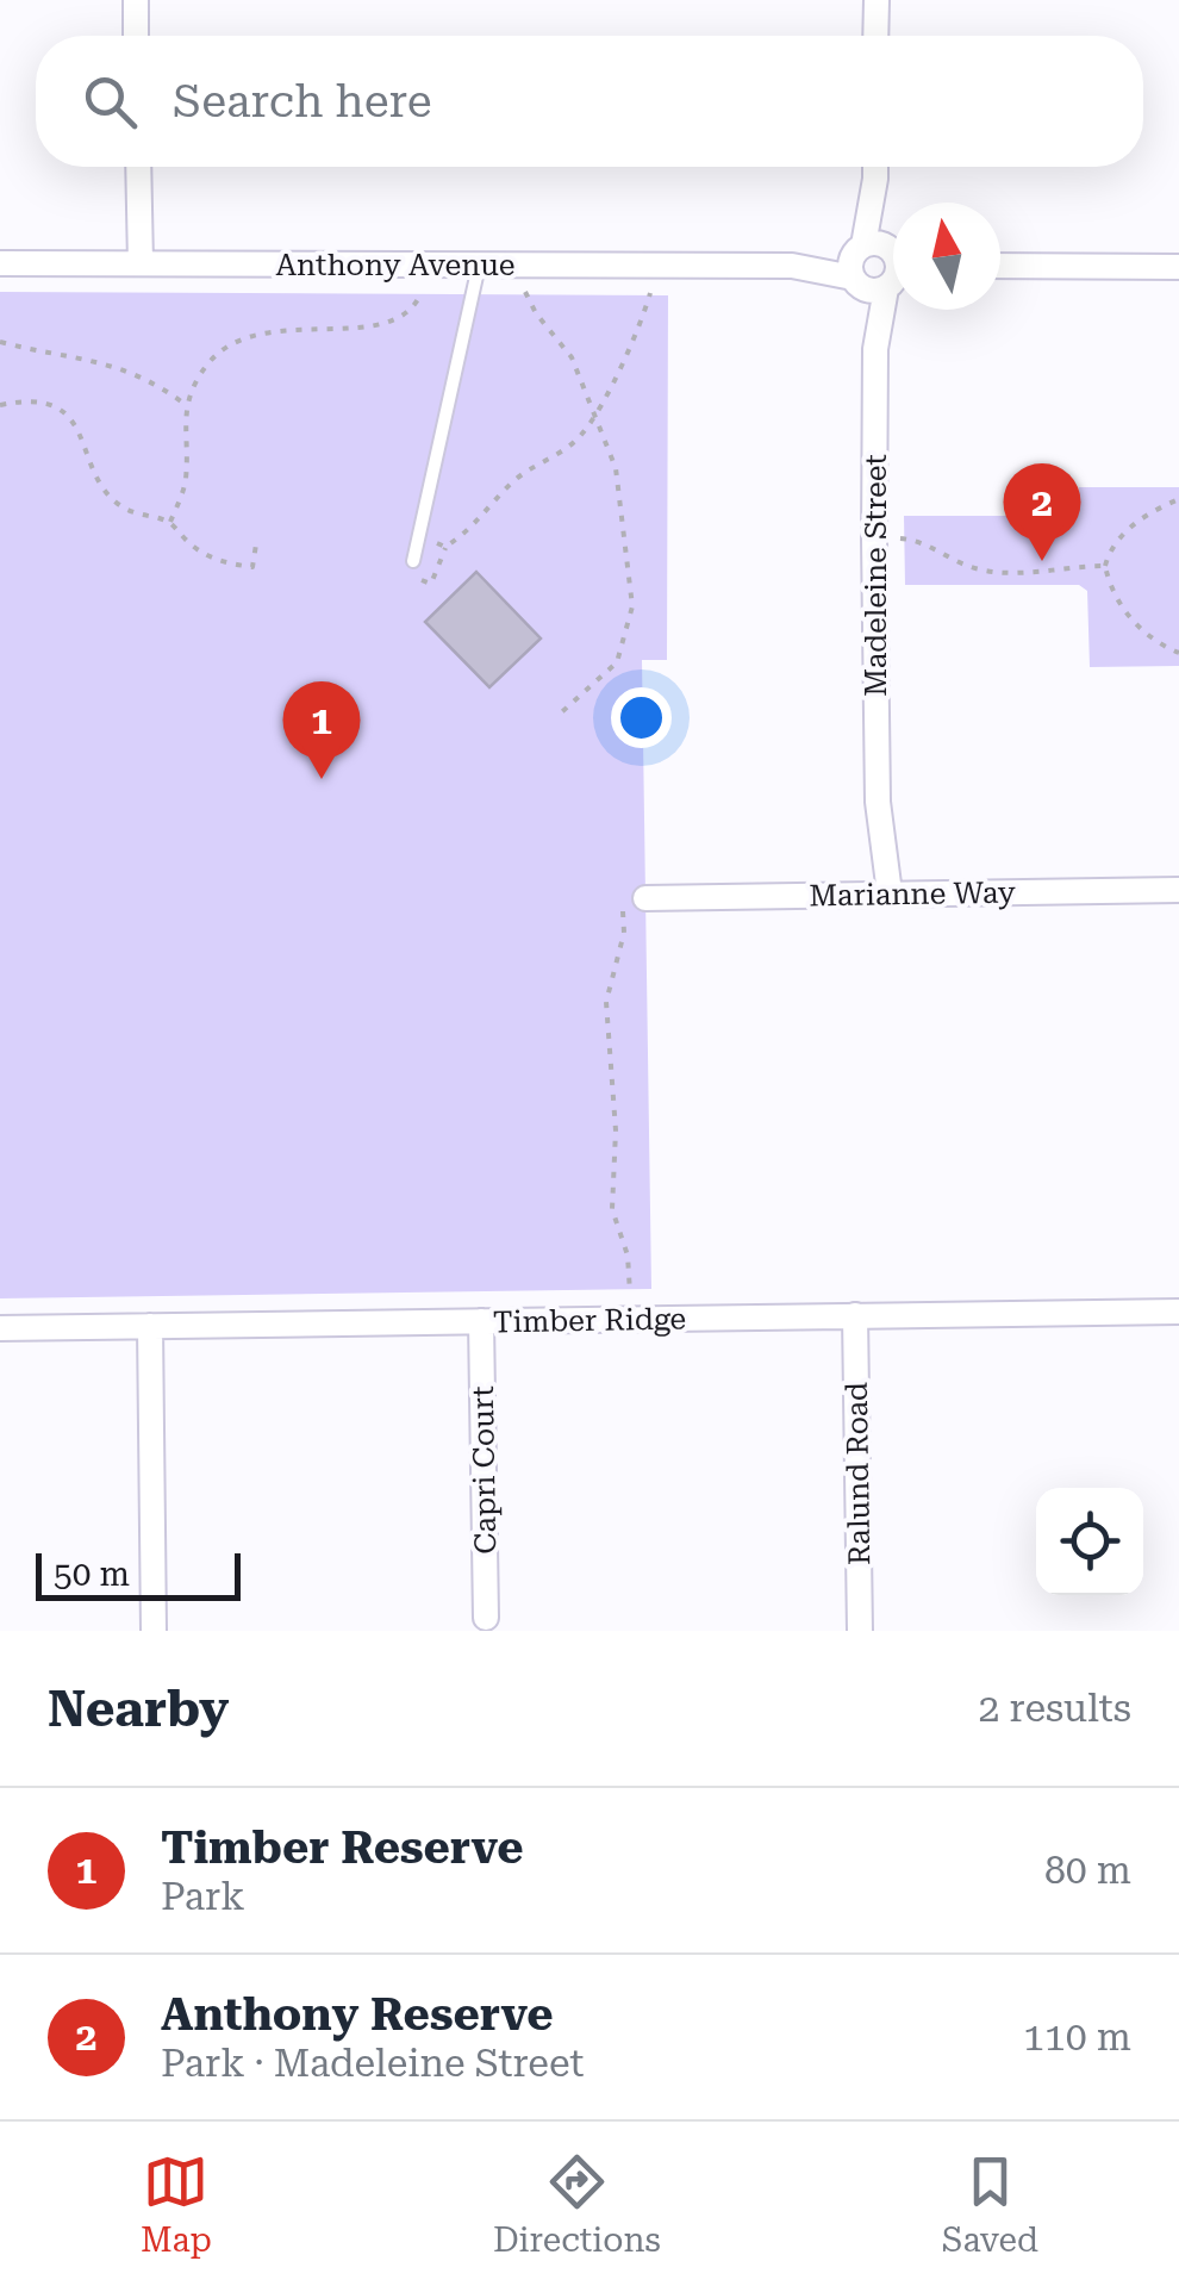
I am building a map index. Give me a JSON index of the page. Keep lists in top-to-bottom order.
{
  "streets": {
    "street": [
      "Anthony Avenue",
      "Madeleine Street",
      "Marianne Way",
      "Timber Ridge",
      "Capri Court",
      "Ralund Road"
    ]
  },
  "crossings": [
    ["Anthony Avenue", "Madeleine Street"],
    ["Madeleine Street", "Marianne Way"],
    ["Timber Ridge", "Capri Court"],
    ["Timber Ridge", "Ralund Road"]
  ],
  "scale_bar": "50 m",
  "north": "top",
  "page": {
    "search": "Search here",
    "pins": ["2", "1"],
    "scale": "50 m",
    "heading": ["Nearby", "2 results"],
    "list": [
      {
        "mark": "1",
        "name": "Timber Reserve",
        "note": "Park",
        "value": "80 m"
      },
      {
        "mark": "2",
        "name": "Anthony Reserve",
        "note": "Park · Madeleine Street",
        "value": "110 m"
      }
    ],
    "nav": ["Map", "Directions", "Saved"]
  }
}
